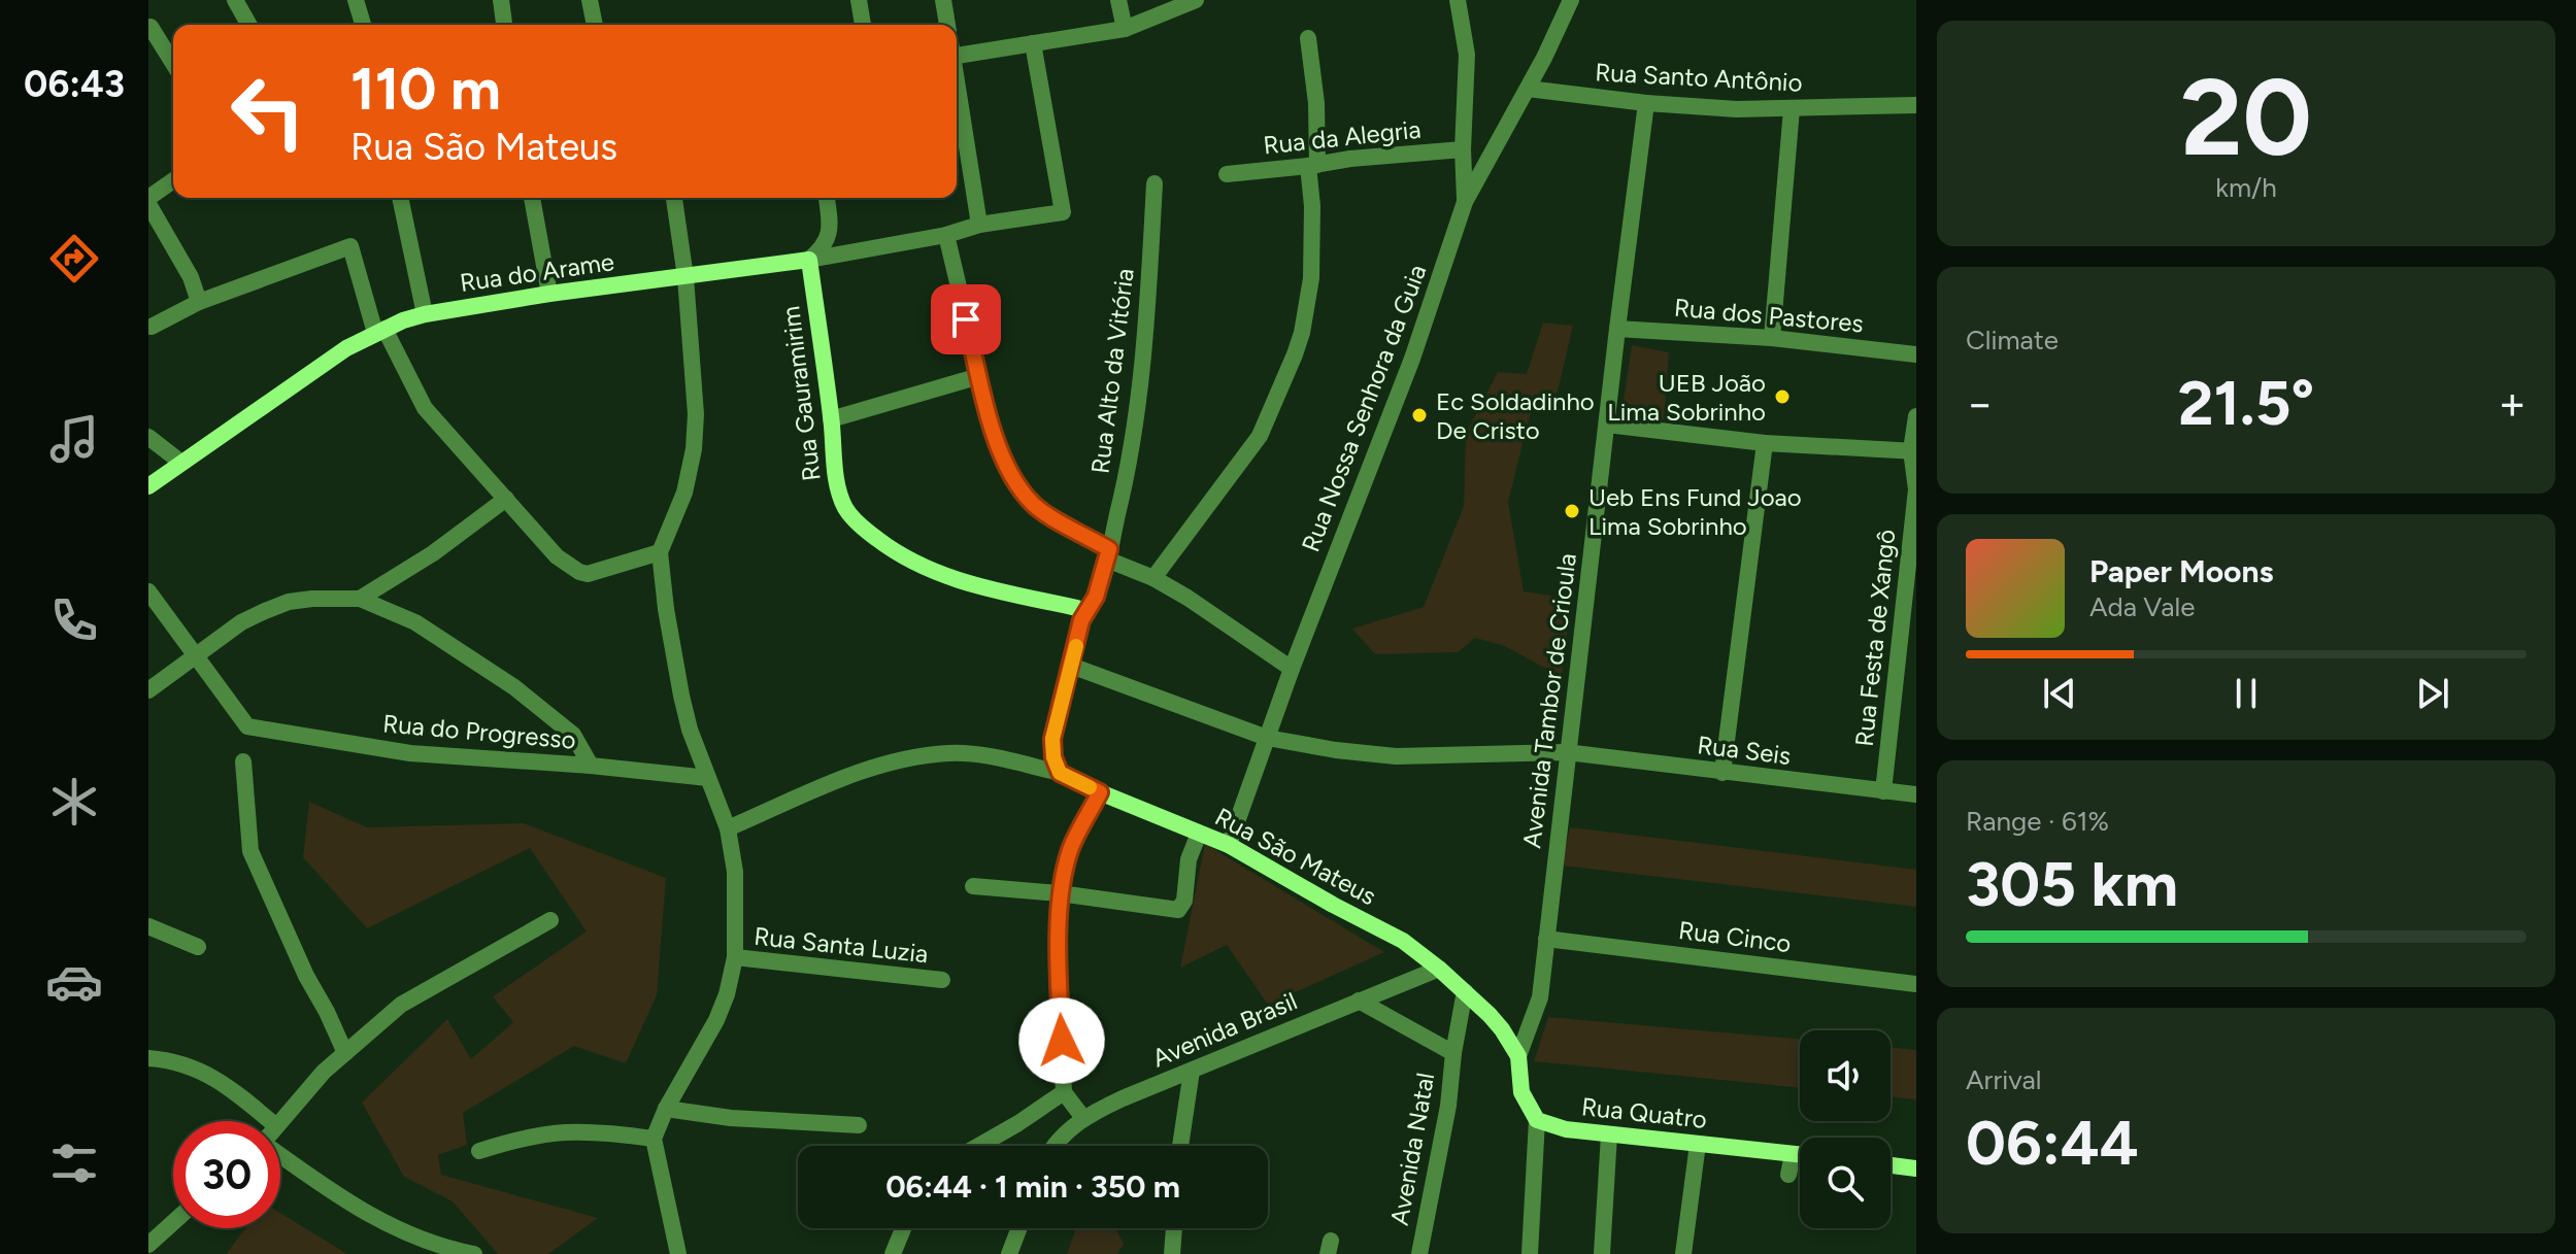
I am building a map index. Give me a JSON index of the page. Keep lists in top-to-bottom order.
{
  "streets": {
    "main road": [
      "Rua do Arame",
      "Rua Alto da Vitória",
      "Rua Gauramirim",
      "Rua São Mateus",
      "Rua Quatro"
    ],
    "street": [
      "Rua Santo Antônio",
      "Rua da Alegria",
      "Rua dos Pastores",
      "Rua Nossa Senhora da Guia",
      "Rua Festa de Xangô",
      "Avenida Tambor de Crioula",
      "Rua do Progresso",
      "Rua Seis",
      "Rua Cinco",
      "Rua Santa Luzia",
      "Avenida Brasil",
      "Avenida Natal"
    ]
  },
  "crossings": [
    ["Rua Santo Antônio", "Rua Nossa Senhora da Guia"],
    ["Rua Santo Antônio", "Avenida Tambor de Crioula"],
    ["Rua do Arame", "Rua Gauramirim"],
    ["Rua dos Pastores", "Avenida Tambor de Crioula"],
    ["Rua Alto da Vitória", "Rua Gauramirim"],
    ["Rua Alto da Vitória", "Rua Seis"],
    ["Rua Alto da Vitória", "Rua São Mateus"],
    ["Rua Nossa Senhora da Guia", "Rua Seis"],
    ["Rua Nossa Senhora da Guia", "Rua São Mateus"],
    ["Rua Festa de Xangô", "Rua Seis"],
    ["Avenida Tambor de Crioula", "Rua Seis"],
    ["Avenida Tambor de Crioula", "Rua São Mateus"],
    ["Avenida Tambor de Crioula", "Rua Cinco"],
    ["Rua São Mateus", "Avenida Brasil"],
    ["Rua São Mateus", "Avenida Natal"],
    ["Avenida Brasil", "Avenida Natal"]
  ],
  "places": ["UEB João Lima Sobrinho", "Ec Soldadinho De Cristo", "Ueb Ens Fund Joao Lima Sobrinho"],
  "page": {
    "tabs": "06:43",
    "tile": [
      ["20", "km/h"],
      "Climate",
      ["Range · 61%", "305 km"],
      ["Arrival", "06:44"]
    ],
    "turn": ["110 m", "Rua São Mateus"],
    "heat": ["−", "21.5°", "+"],
    "song": ["Paper Moons", "Ada Vale"],
    "limit": "30",
    "trip": "06:44 · 1 min · 350 m"
  }
}
